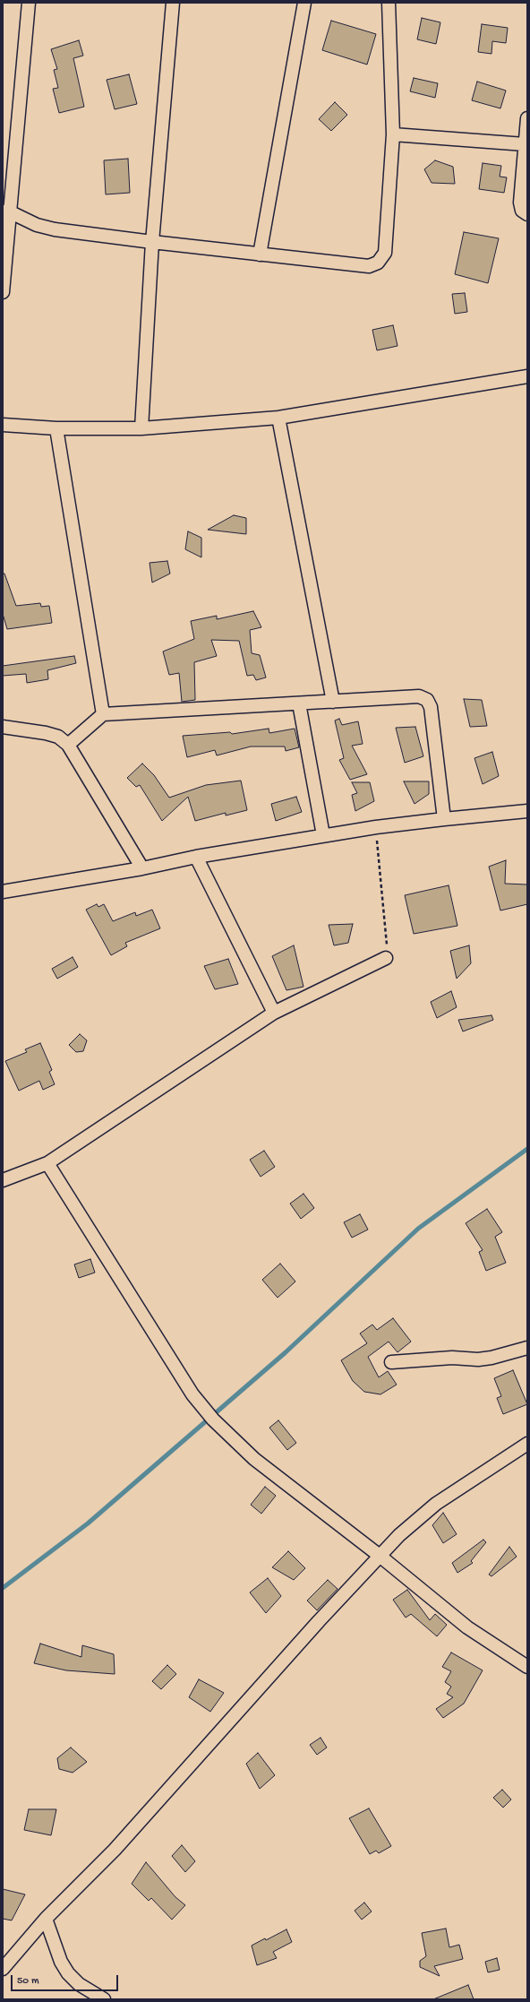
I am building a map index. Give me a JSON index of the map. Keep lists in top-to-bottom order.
{
  "scale_bar": "50 m"
}
